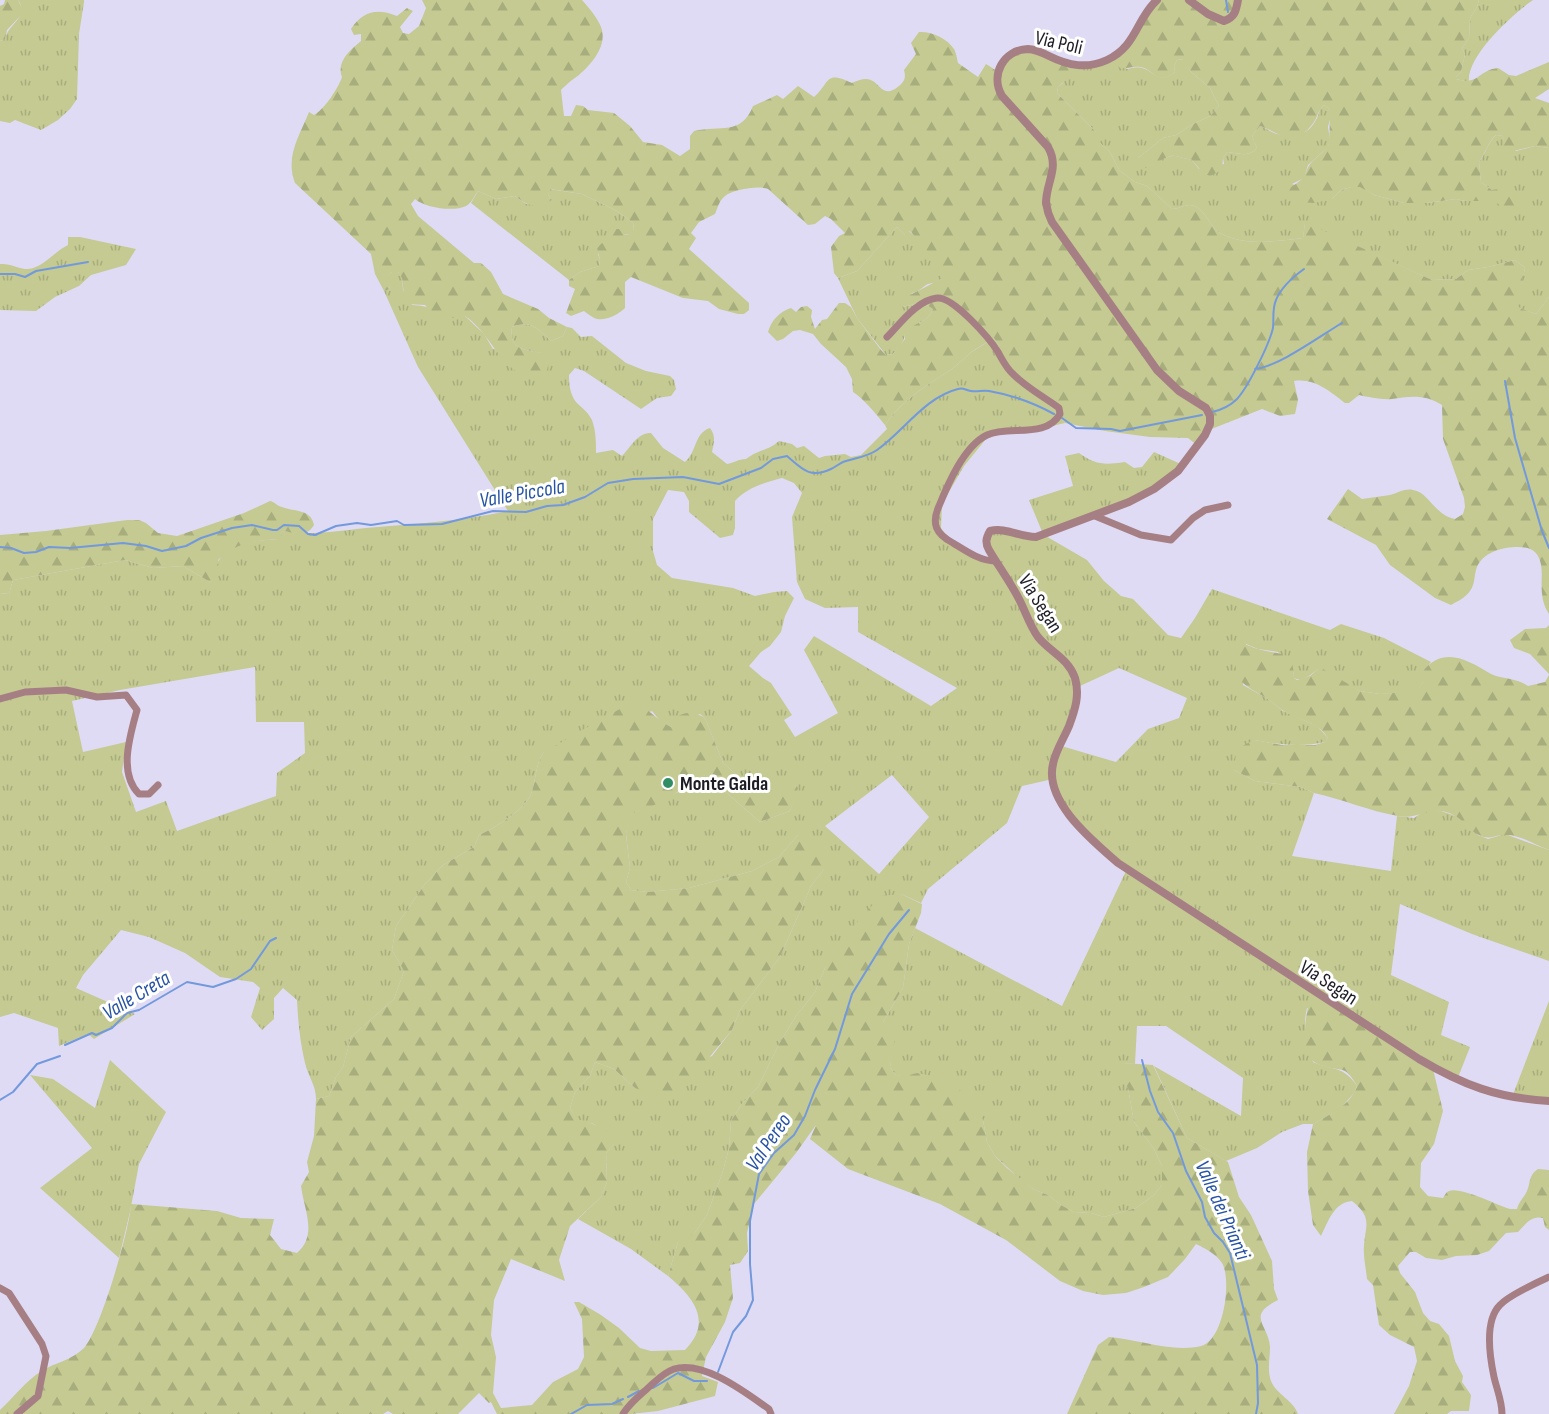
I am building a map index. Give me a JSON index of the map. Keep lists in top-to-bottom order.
{
  "streets": {
    "street": ["Via Poli", "Via Segan"]
  },
  "crossings": [
    ["Via Poli", "Via Segan"]
  ],
  "water": [
    "Valle Piccola",
    "Valle Creta",
    "Val Pereo",
    "Valle dei Prianti"
  ],
  "places": ["Monte Galda"]
}
